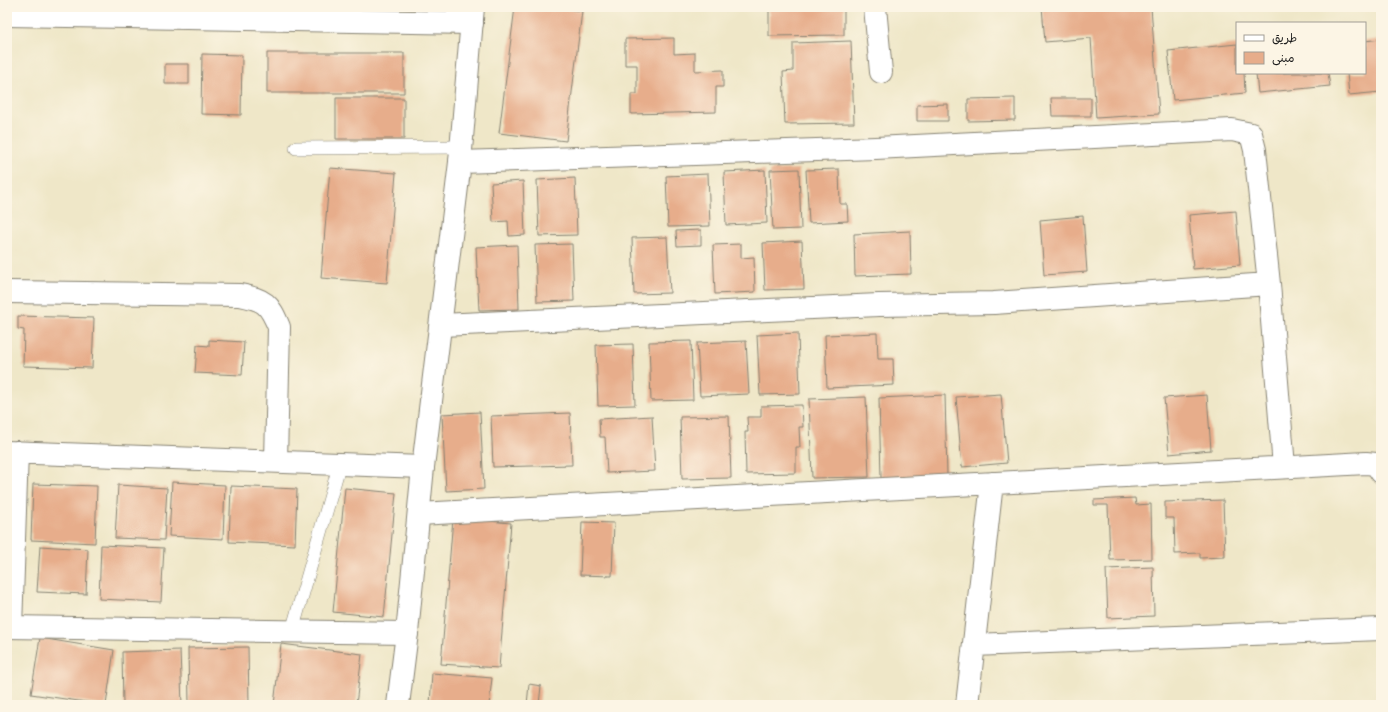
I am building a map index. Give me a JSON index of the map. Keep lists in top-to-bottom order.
{
  "legend": ["طريق", "مبنى"]
}
